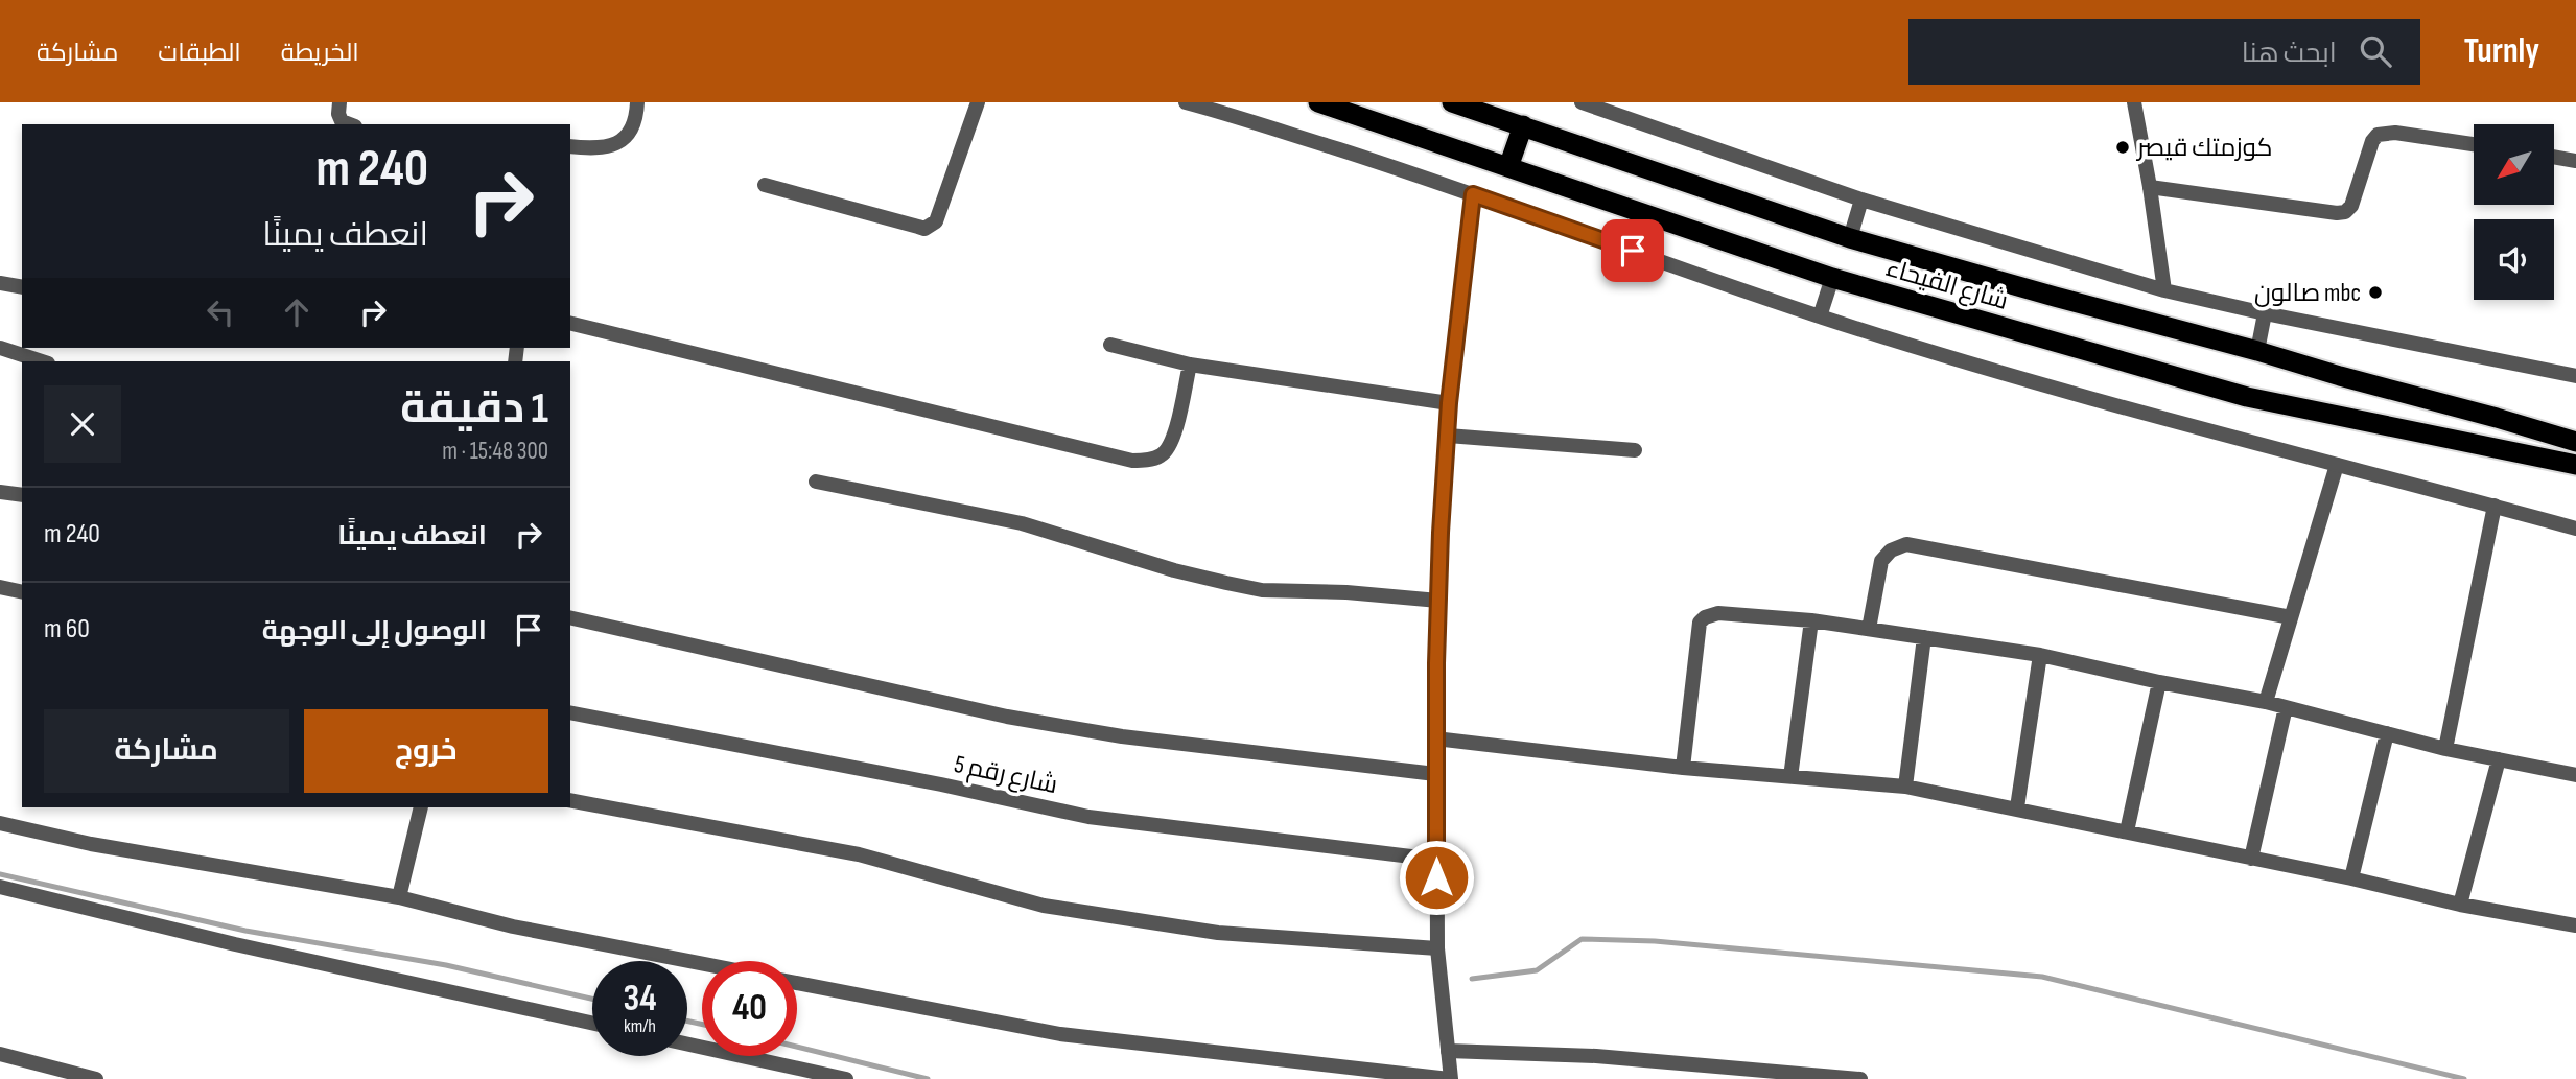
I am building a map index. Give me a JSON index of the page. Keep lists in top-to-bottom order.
{
  "streets": {
    "highway": ["شارع الفيحاء"],
    "street": ["شارع رقم 5"]
  },
  "places": ["كوزمتك قيصر", "صالون mbc"],
  "north": "bottom left",
  "page": {
    "header": "Turnly",
    "search": "ابحث هنا",
    "nav": ["الخريطة", "الطبقات", "مشاركة"],
    "turn": ["240 m", "انعطف يمينًا"],
    "heading": ["1 دقيقة", "300 m · 15:48"],
    "list": [
      {
        "name": "انعطف يمينًا",
        "value": "240 m"
      },
      {
        "name": "الوصول إلى الوجهة",
        "value": "60 m"
      }
    ],
    "buttons": ["خروج", "مشاركة"],
    "speed": "34 km/h",
    "limit": "40"
  }
}
